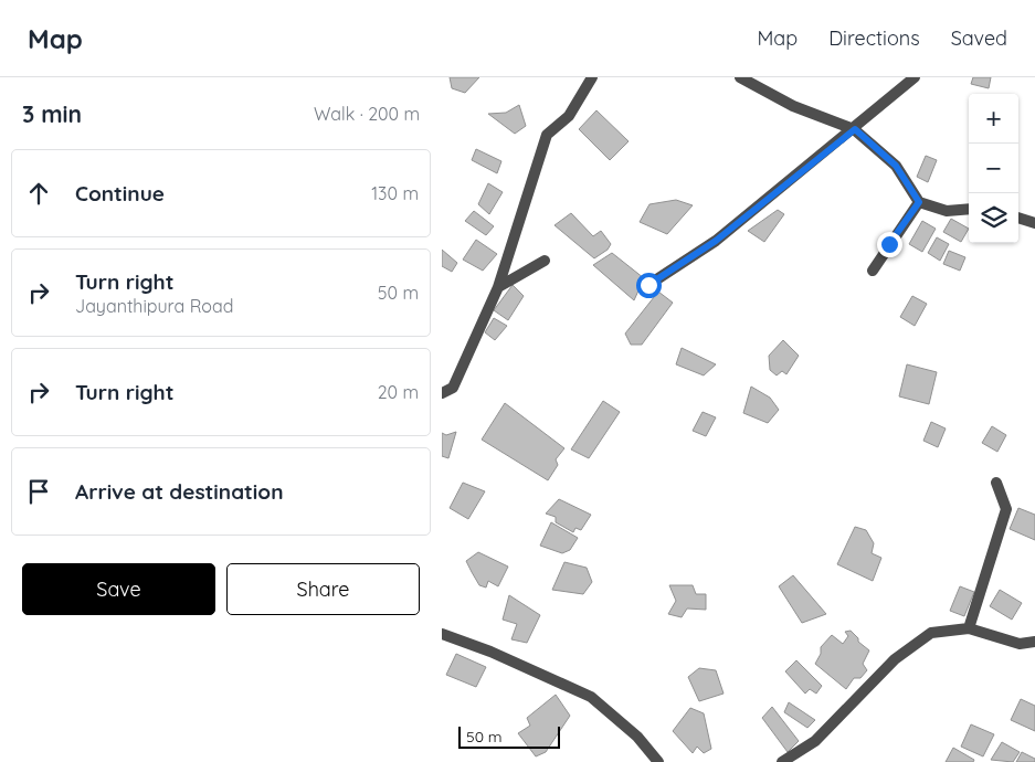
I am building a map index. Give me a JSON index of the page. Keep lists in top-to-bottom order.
{
  "scale_bar": "50 m",
  "page": {
    "header": "Map",
    "nav": ["Map", "Directions", "Saved"],
    "heading": ["3 min", "Walk · 200 m"],
    "map_buttons": ["+", "−"],
    "list": [
      ["Continue", "130 m"],
      ["Turn right", "Jayanthipura Road", "50 m"],
      ["Turn right", "20 m"],
      "Arrive at destination"
    ],
    "buttons": ["Save", "Share"],
    "scale": "50 m"
  }
}
